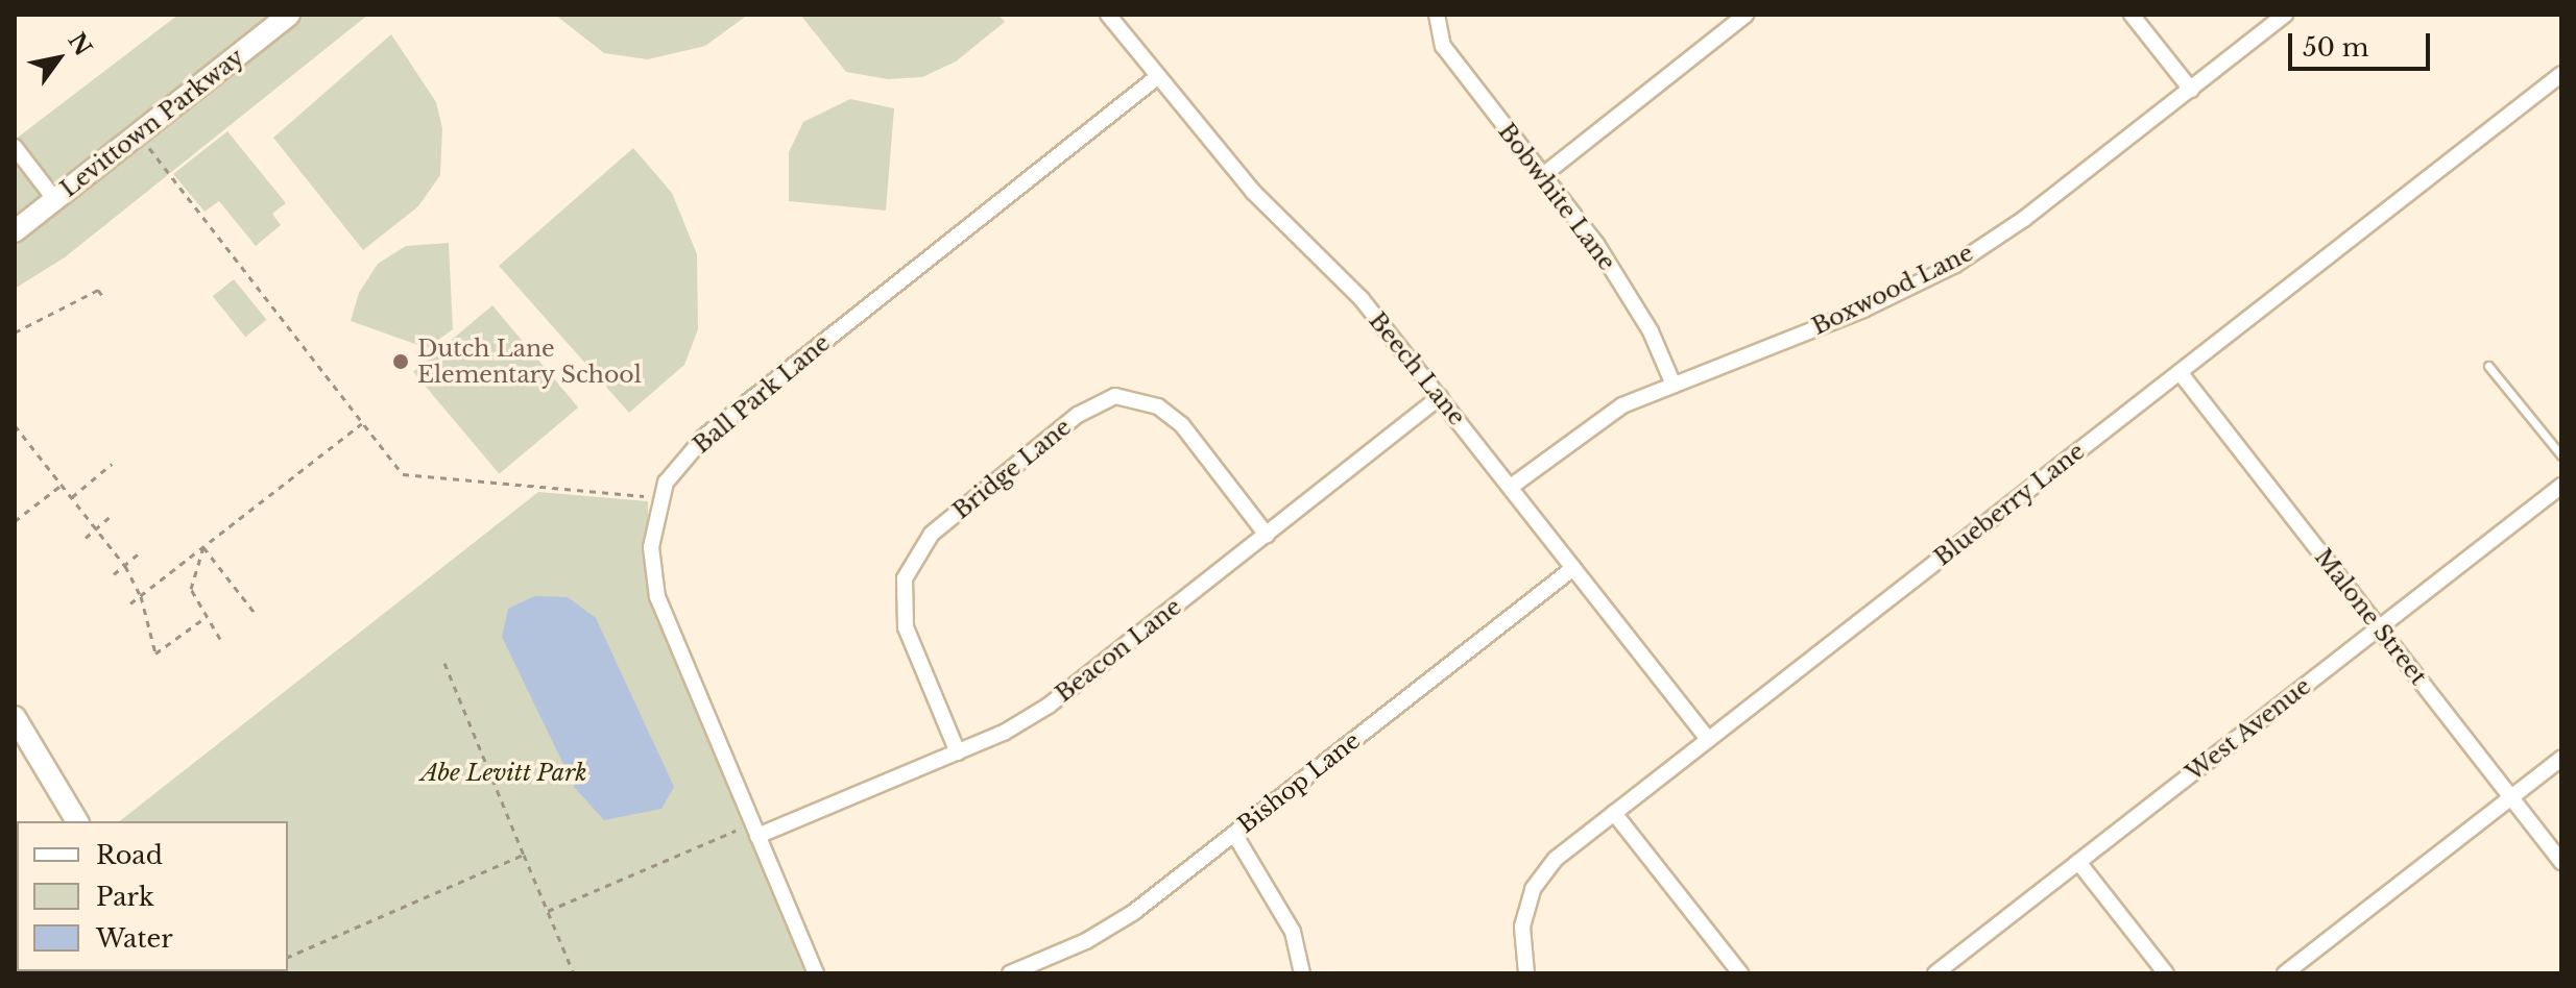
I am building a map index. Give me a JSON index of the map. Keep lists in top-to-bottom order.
{
  "streets": {
    "street": [
      "Levittown Parkway",
      "Bobwhite Lane",
      "Boxwood Lane",
      "Beech Lane",
      "Ball Park Lane",
      "Bridge Lane",
      "Blueberry Lane",
      "Malone Street",
      "Beacon Lane",
      "West Avenue",
      "Bishop Lane"
    ]
  },
  "crossings": [
    ["Bobwhite Lane", "Boxwood Lane"],
    ["Boxwood Lane", "Beech Lane"],
    ["Beech Lane", "Ball Park Lane"],
    ["Beech Lane", "Blueberry Lane"],
    ["Beech Lane", "Beacon Lane"],
    ["Beech Lane", "Bishop Lane"],
    ["Ball Park Lane", "Beacon Lane"],
    ["Bridge Lane", "Beacon Lane"],
    ["Blueberry Lane", "Malone Street"],
    ["Malone Street", "West Avenue"]
  ],
  "parks": ["Abe Levitt Park"],
  "places": ["Dutch Lane Elementary School"],
  "legend": ["Road", "Park", "Water"],
  "scale_bar": "50 m",
  "north": "top right"
}
